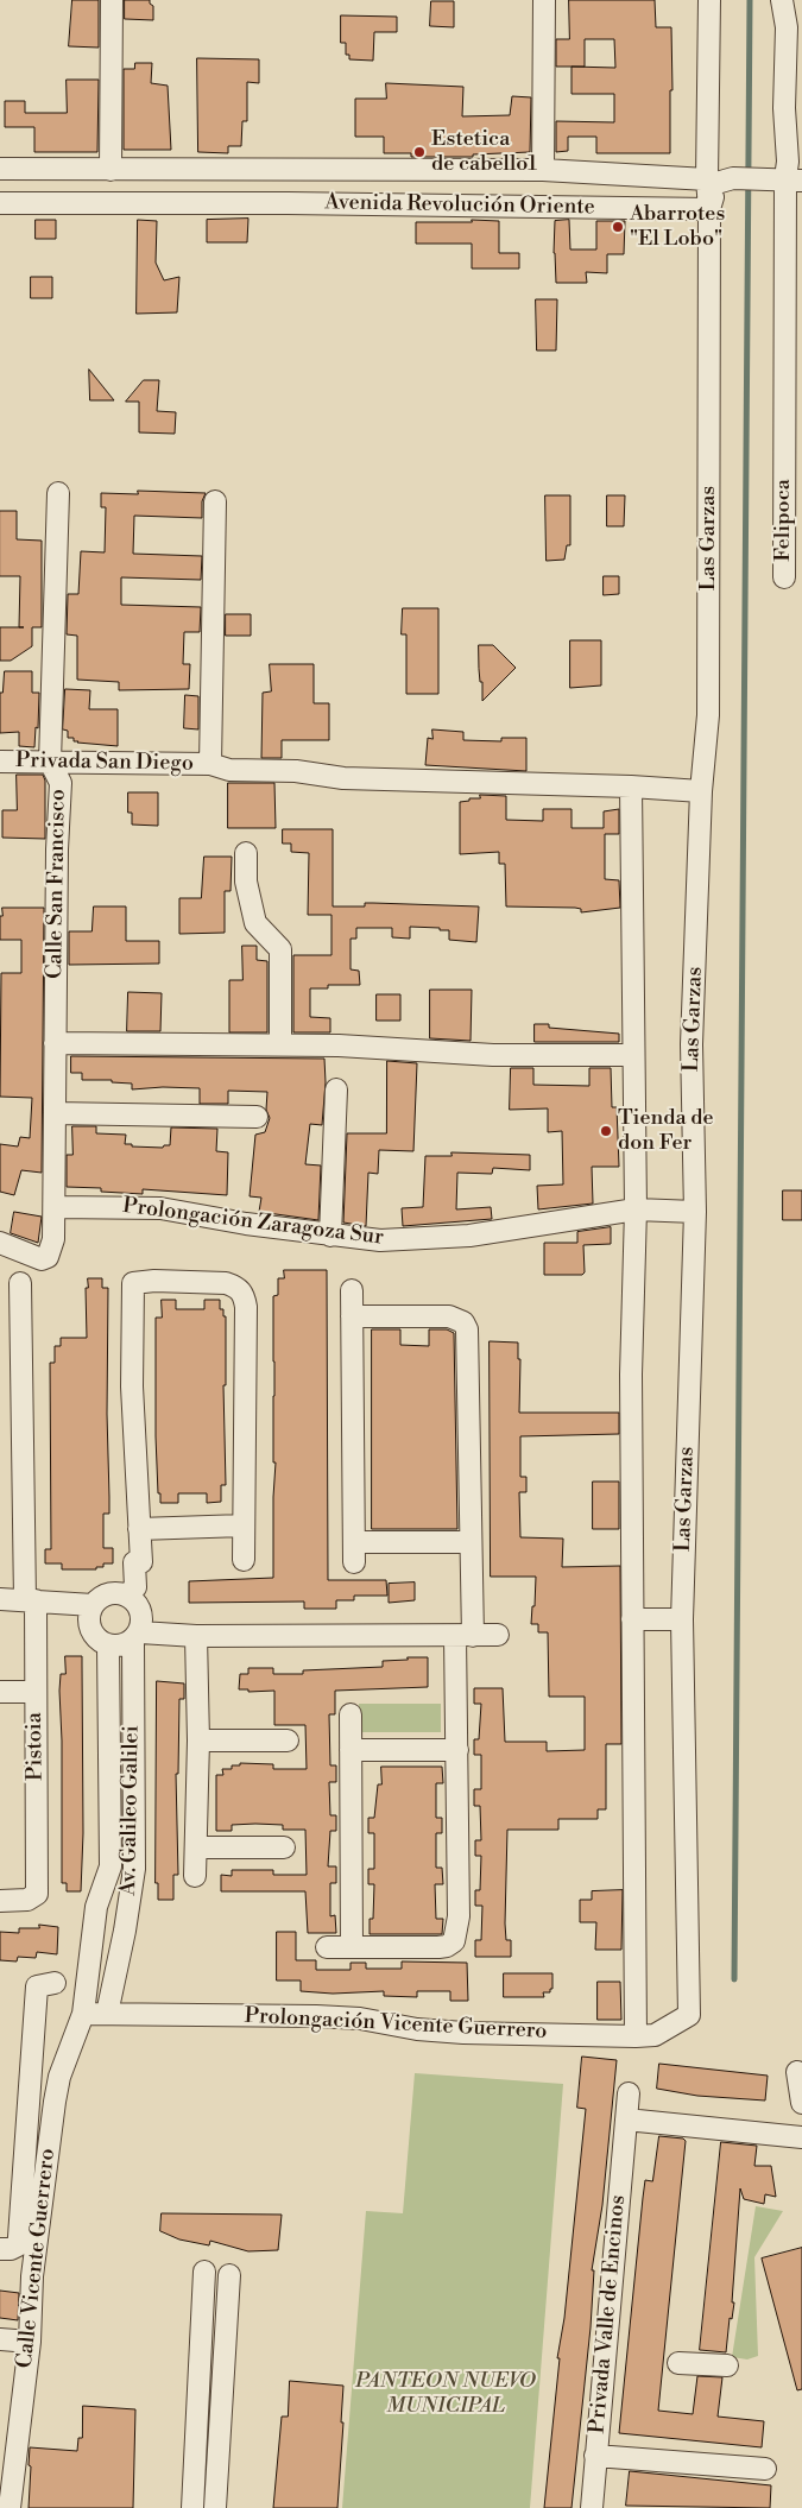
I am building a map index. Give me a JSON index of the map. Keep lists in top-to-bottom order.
{
  "streets": {
    "street": [
      "Avenida Revolución Oriente",
      "Felipoca",
      "Las Garzas",
      "Privada San Diego",
      "Calle San Francisco",
      "Prolongación Zaragoza Sur",
      "Pistoia",
      "Av. Galileo Galilei",
      "Prolongación Vicente Guerrero",
      "Calle Vicente Guerrero",
      "Privada Valle de Encinos"
    ]
  },
  "crossings": [
    ["Avenida Revolución Oriente", "Felipoca"],
    ["Avenida Revolución Oriente", "Las Garzas"],
    ["Las Garzas", "Prolongación Zaragoza Sur"],
    ["Las Garzas", "Prolongación Vicente Guerrero"],
    ["Privada San Diego", "Calle San Francisco"],
    ["Calle San Francisco", "Prolongación Zaragoza Sur"],
    ["Av. Galileo Galilei", "Prolongación Vicente Guerrero"],
    ["Av. Galileo Galilei", "Calle Vicente Guerrero"],
    ["Prolongación Vicente Guerrero", "Calle Vicente Guerrero"]
  ],
  "parks": ["PANTEON NUEVO MUNICIPAL"],
  "places": ["Estetica de cabello1", "Abarrotes \"El Lobo\"", "Tienda de don Fer"]
}
